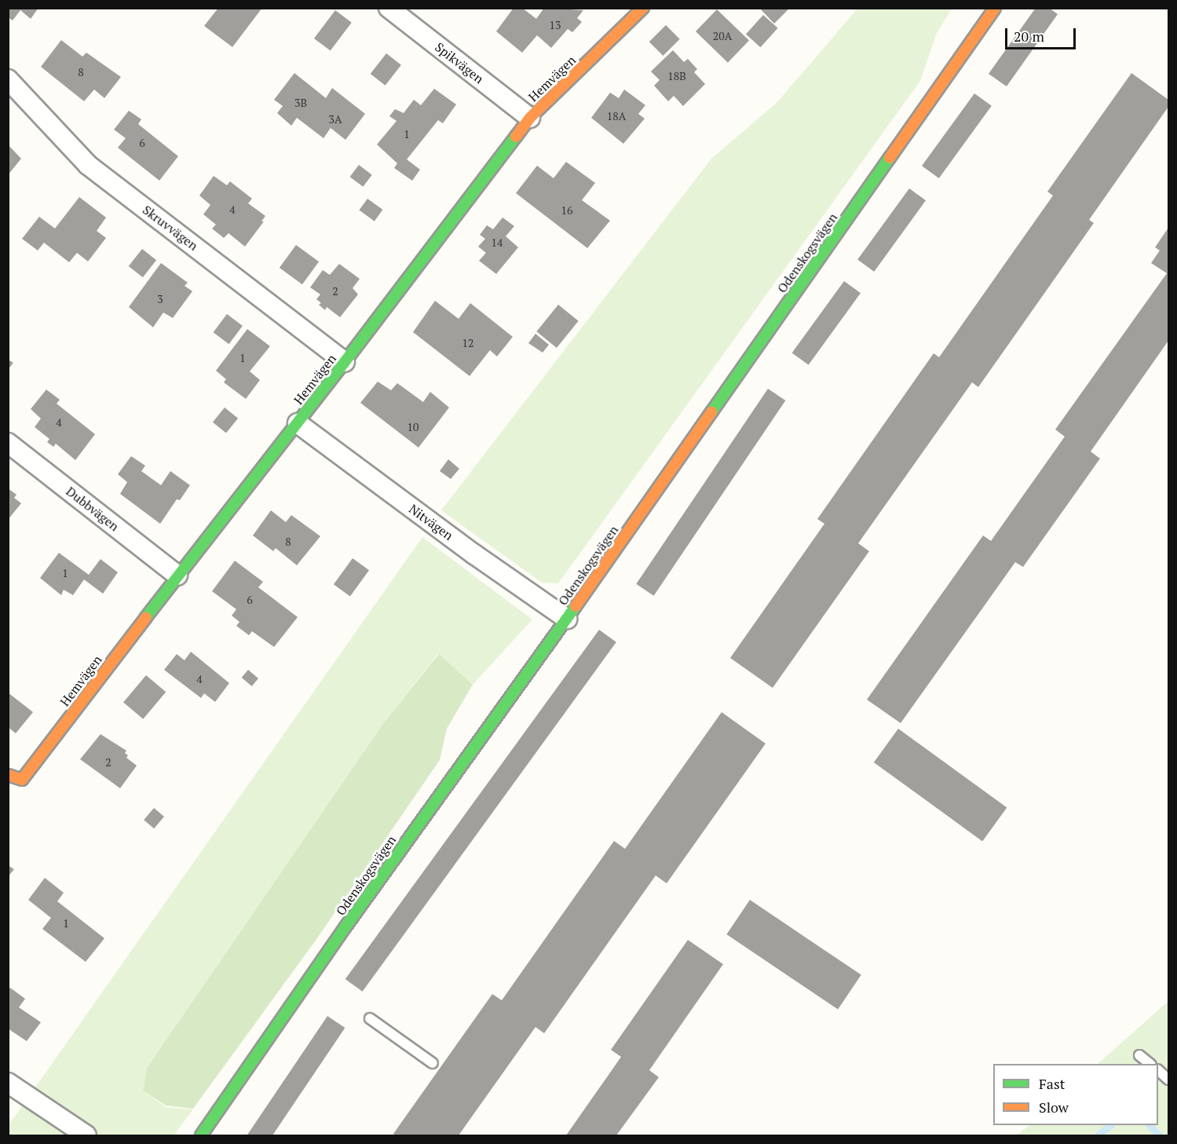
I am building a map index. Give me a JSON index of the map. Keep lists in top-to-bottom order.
{
  "streets": {
    "street": [
      "Spikvägen",
      "Hemvägen",
      "Skruvvägen",
      "Odenskogsvägen",
      "Dubbvägen",
      "Nitvägen"
    ]
  },
  "crossings": [
    ["Spikvägen", "Hemvägen"],
    ["Hemvägen", "Skruvvägen"],
    ["Hemvägen", "Dubbvägen"],
    ["Hemvägen", "Nitvägen"],
    ["Odenskogsvägen", "Nitvägen"]
  ],
  "house_numbers": [
    "13",
    "20A",
    "8",
    "18B",
    "3B",
    "18A",
    "3A",
    "1",
    "6",
    "4",
    "16",
    "14",
    "2",
    "3",
    "12",
    "1",
    "4",
    "10",
    "8",
    "1",
    "6",
    "4",
    "2",
    "1"
  ],
  "legend": ["Fast", "Slow"],
  "scale_bar": "20 m"
}
